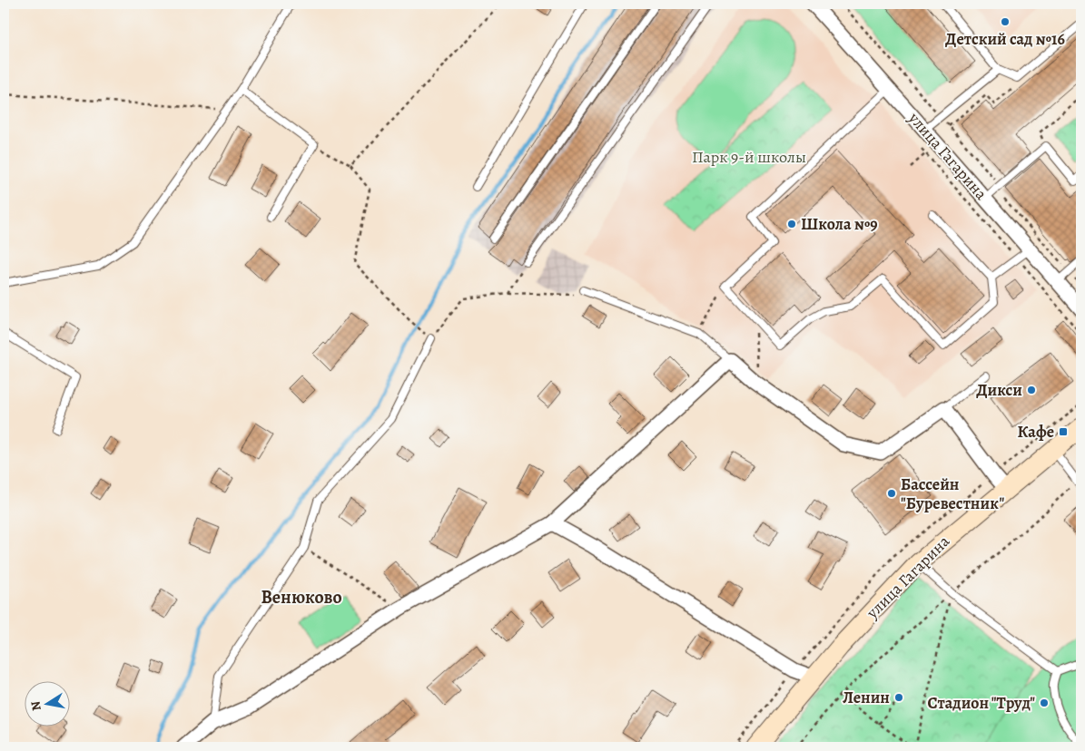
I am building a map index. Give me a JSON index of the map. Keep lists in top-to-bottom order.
{
  "streets": {
    "main road": ["улица Гагарина"]
  },
  "districts": ["Венюково"],
  "parks": ["Парк 9-й школы"],
  "places": {
    "other": [
      "Детский сад №16",
      "Школа №9",
      "Дикси",
      "Бассейн \"Буревестник\"",
      "Ленин",
      "Стадион \"Труд\""
    ],
    "transit": ["Кафе"]
  },
  "north": "left"
}
